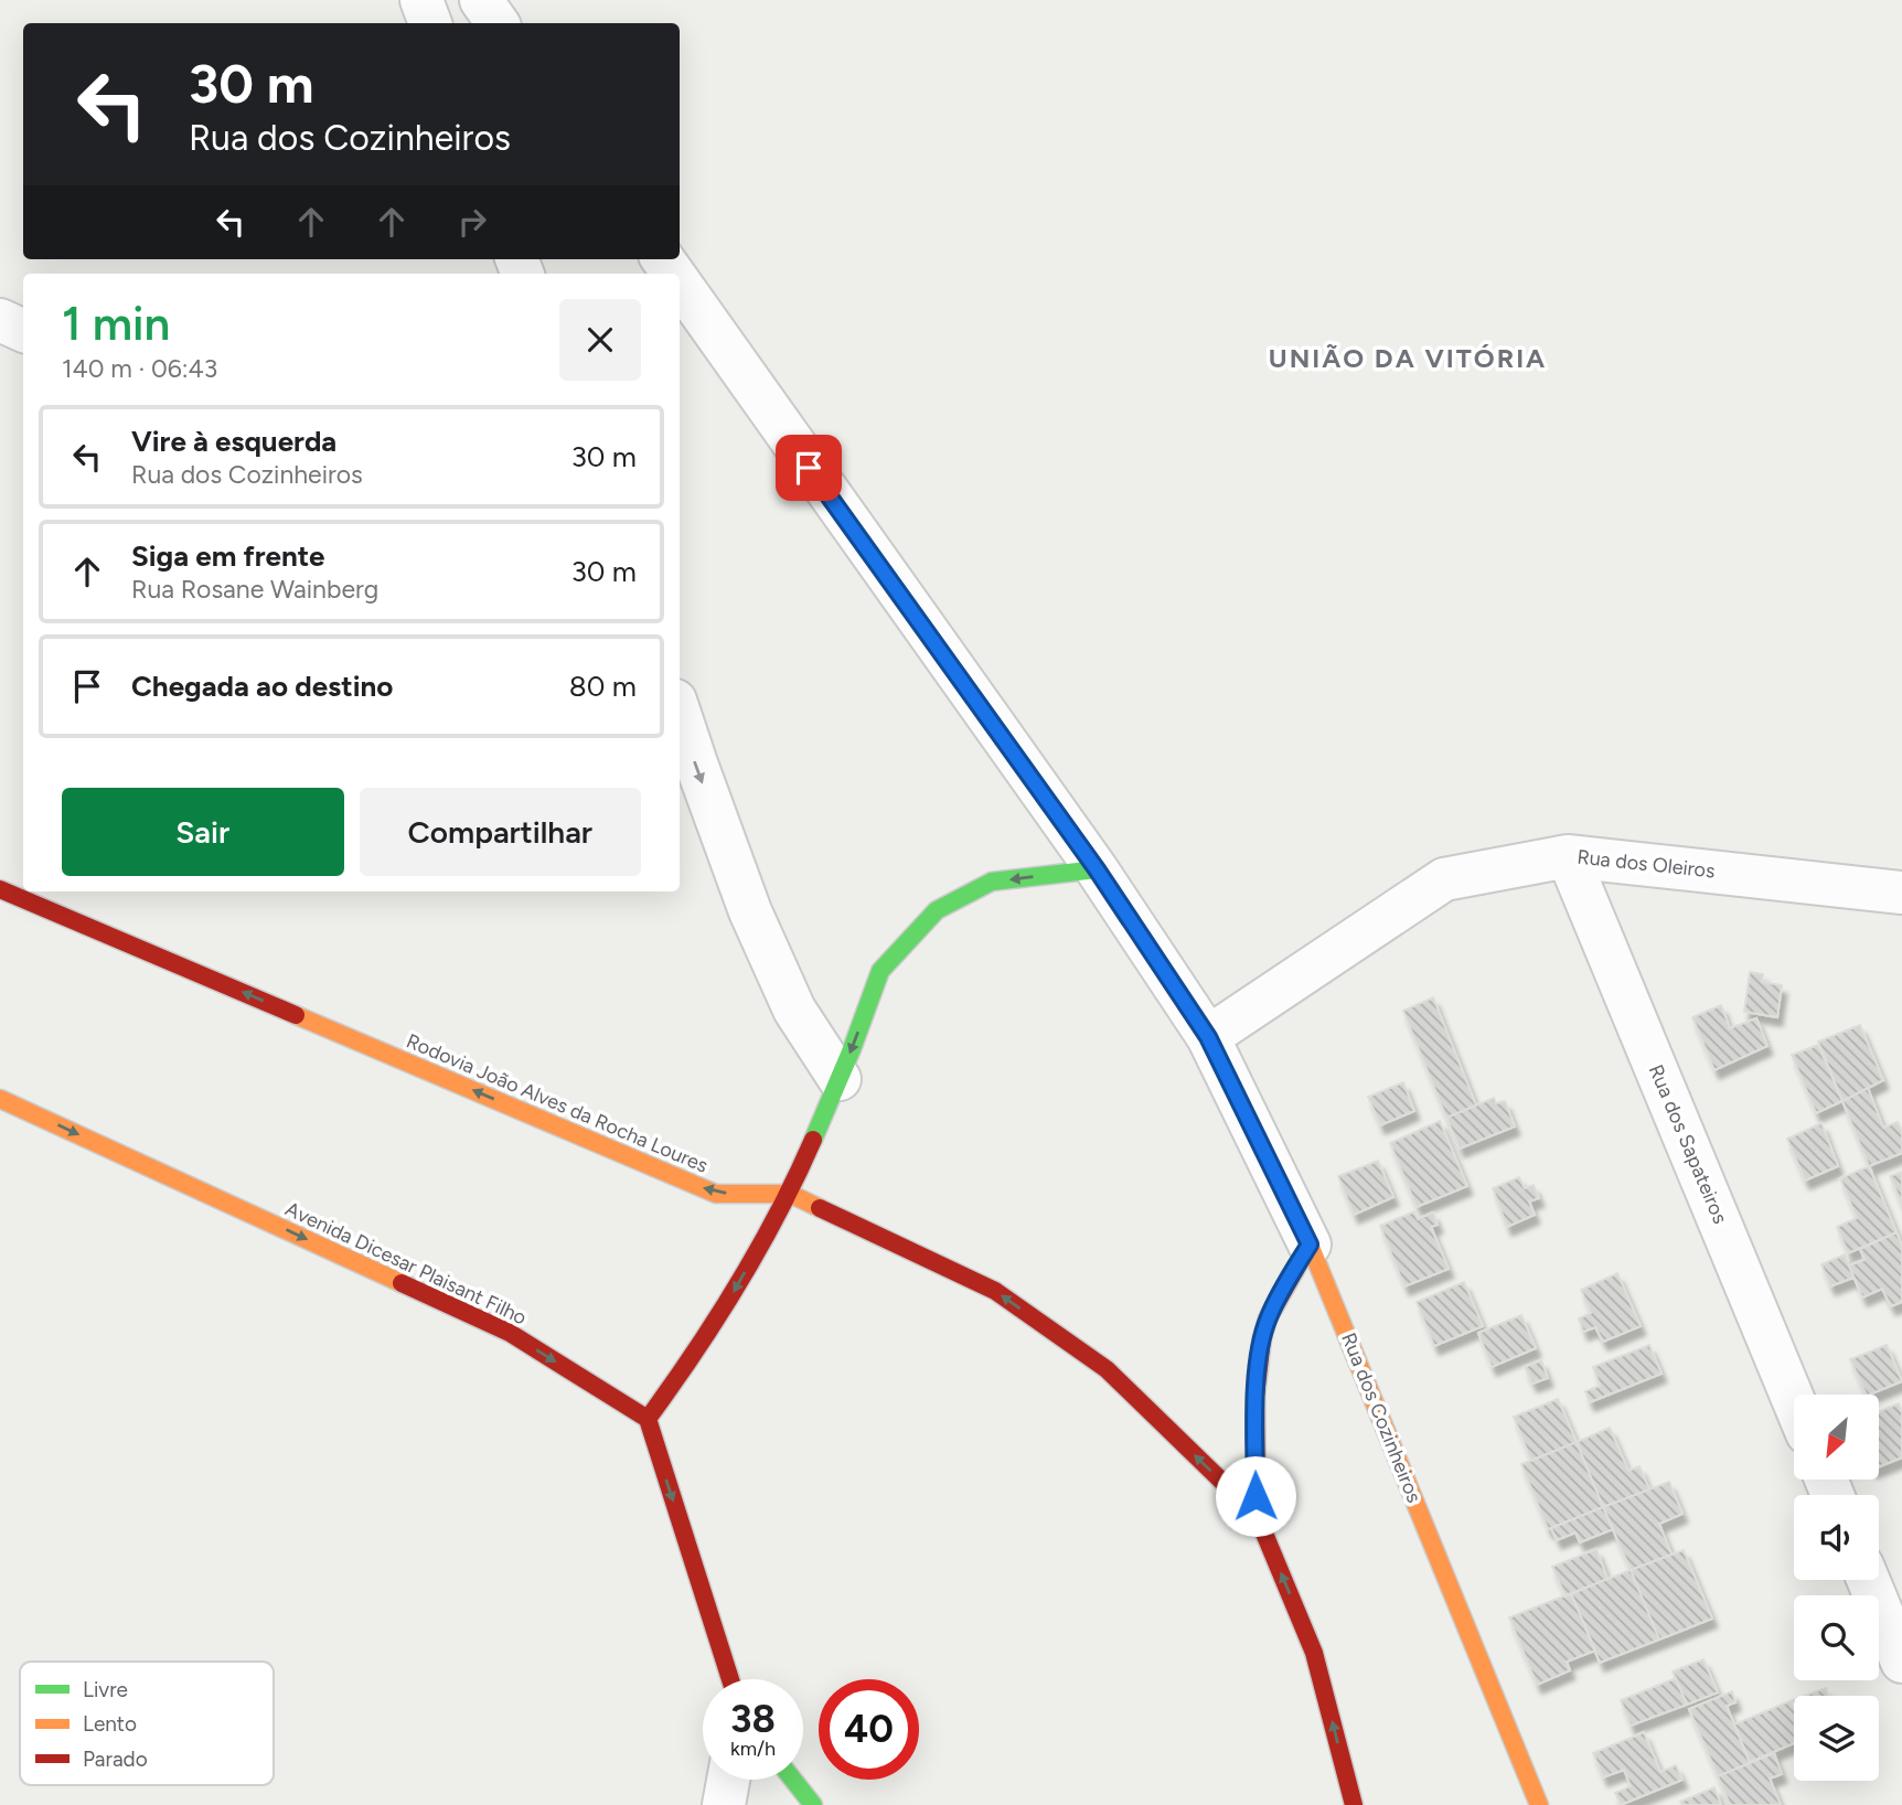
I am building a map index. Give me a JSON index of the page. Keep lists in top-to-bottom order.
{
  "streets": {
    "street": [
      "Rua dos Oleiros",
      "Rodovia João Alves da Rocha Loures",
      "Rua dos Sapateiros",
      "Avenida Dicesar Plaisant Filho",
      "Rua dos Cozinheiros"
    ]
  },
  "crossings": [
    ["Rua dos Oleiros", "Rua dos Sapateiros"],
    ["Rua dos Oleiros", "Rua dos Cozinheiros"]
  ],
  "one_way": ["Rodovia João Alves da Rocha Loures", "Avenida Dicesar Plaisant Filho"],
  "districts": ["UNIÃO DA VITÓRIA"],
  "legend": ["Livre", "Lento", "Parado"],
  "north": "bottom left",
  "page": {
    "turn": ["30 m", "Rua dos Cozinheiros"],
    "heading": ["1 min", "140 m · 06:43"],
    "list": [
      {
        "name": "Vire à esquerda",
        "note": "Rua dos Cozinheiros",
        "value": "30 m"
      },
      {
        "name": "Siga em frente",
        "note": "Rua Rosane Wainberg",
        "value": "30 m"
      },
      {
        "name": "Chegada ao destino",
        "value": "80 m"
      }
    ],
    "buttons": ["Sair", "Compartilhar"],
    "speed": "38 km/h",
    "limit": "40"
  }
}
